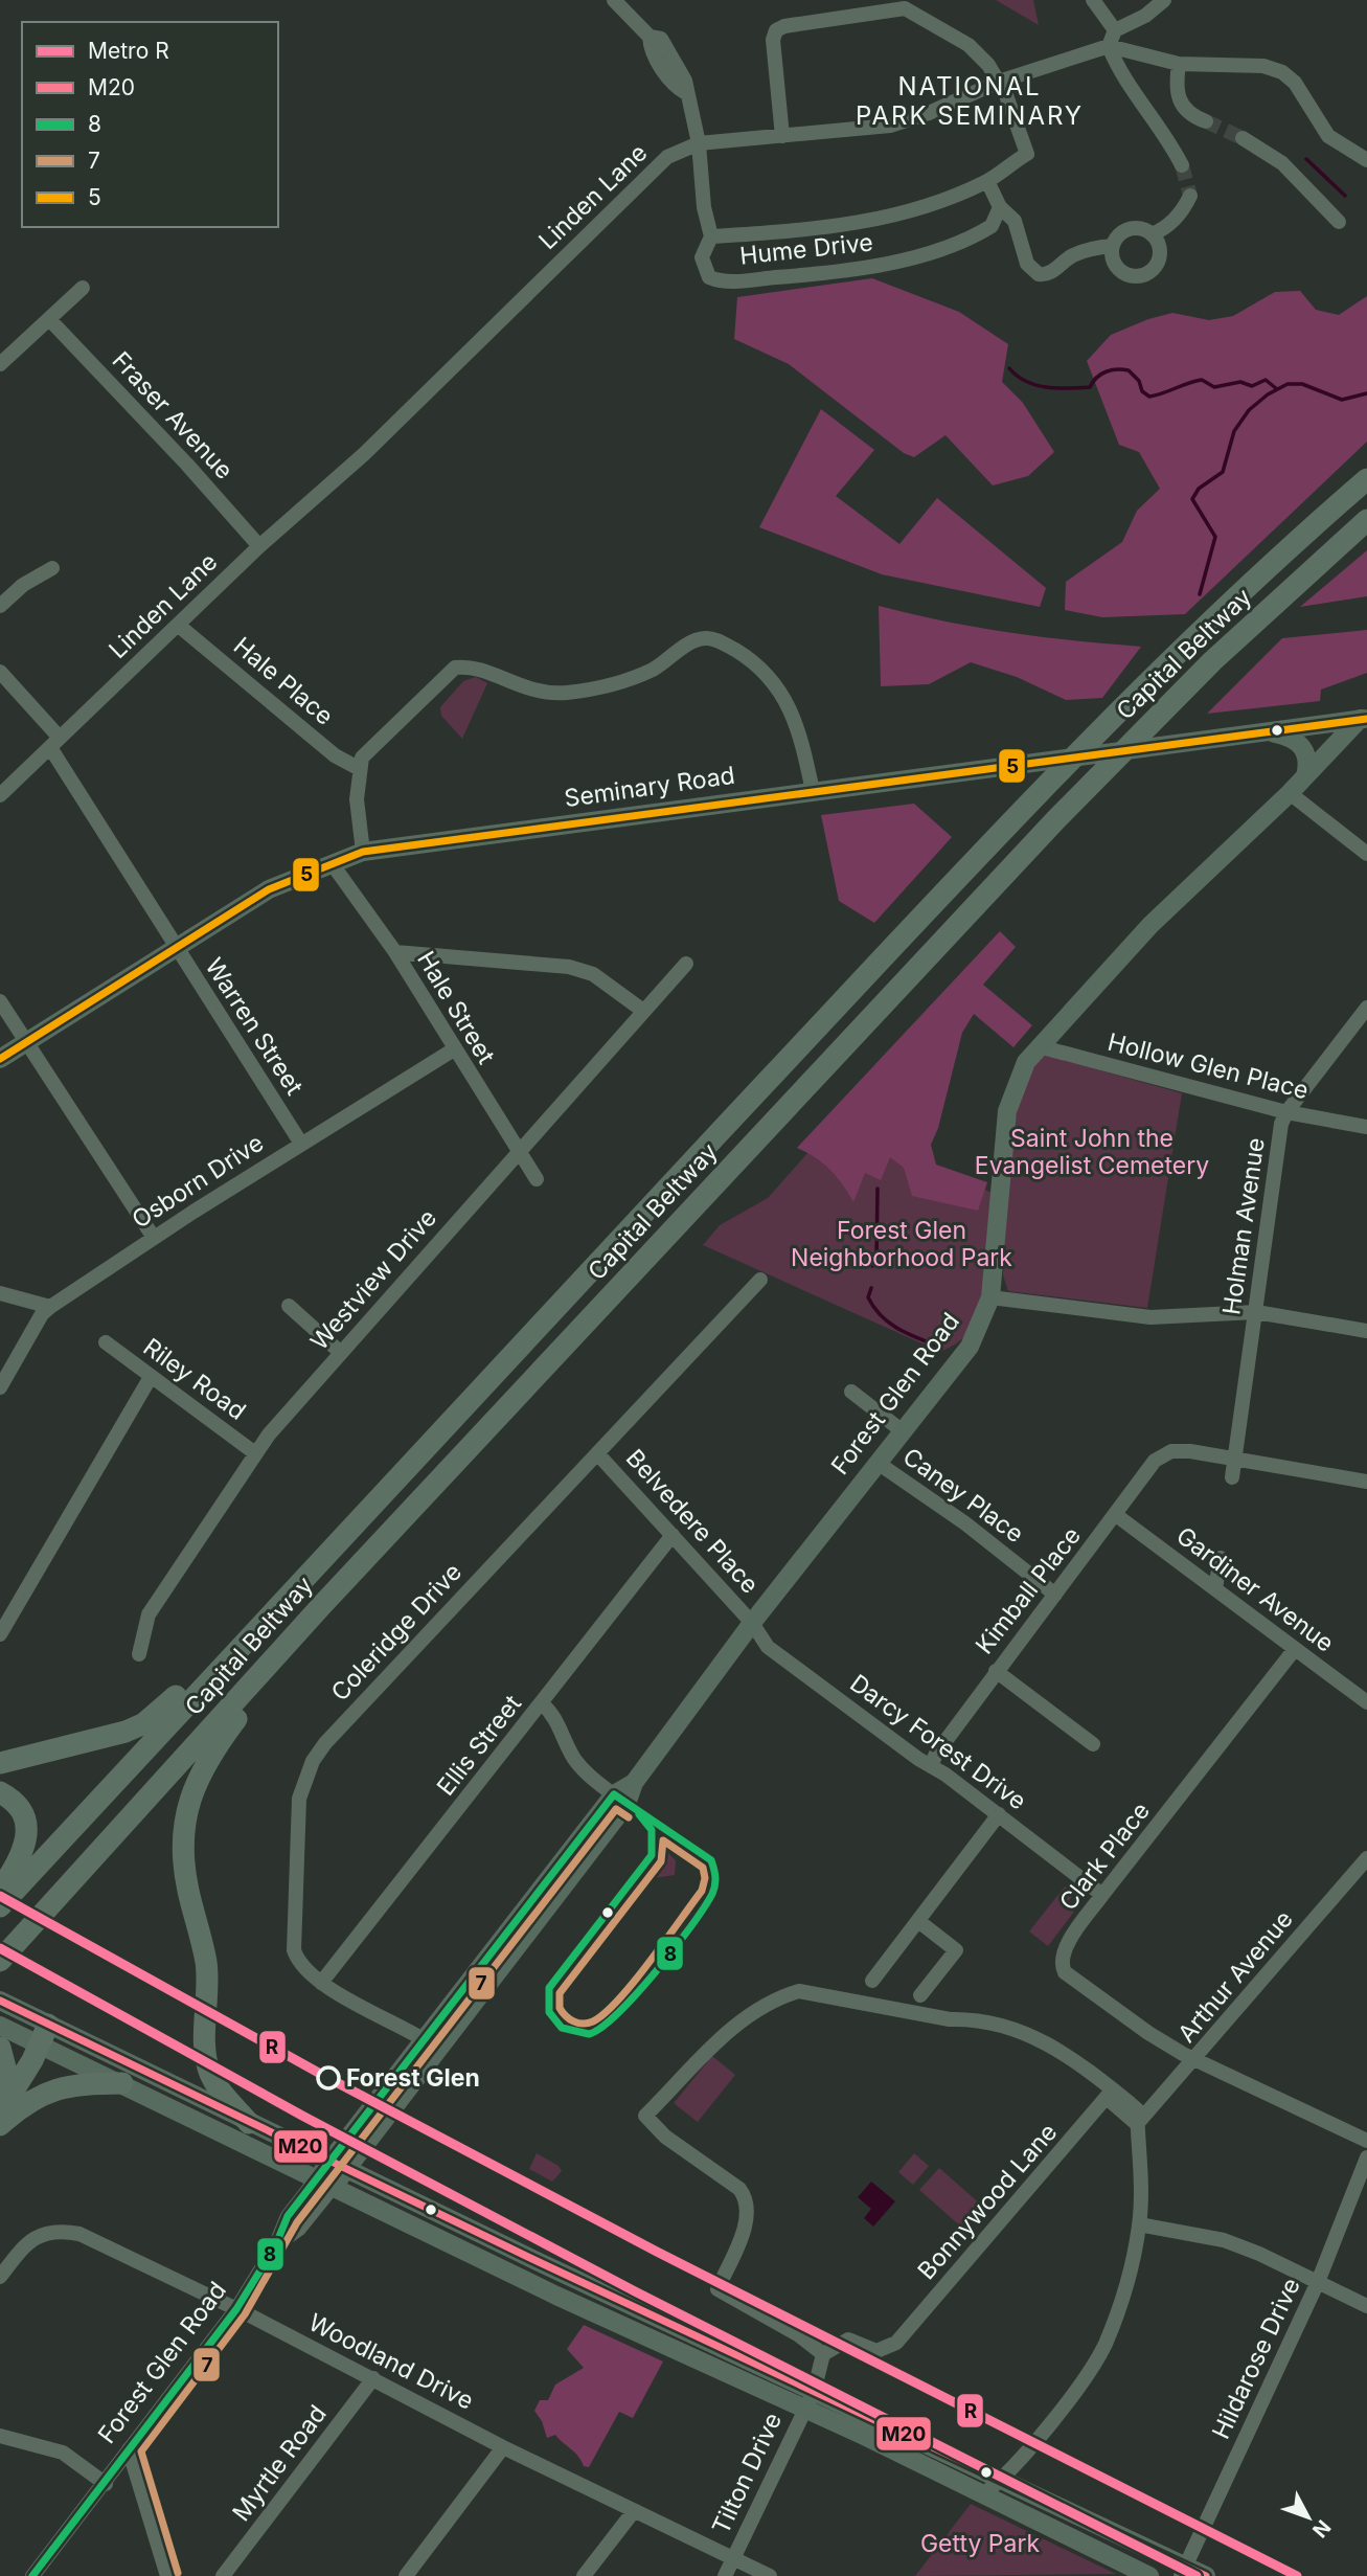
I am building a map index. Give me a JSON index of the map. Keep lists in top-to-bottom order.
{
  "streets": {
    "highway": ["Capital Beltway"],
    "main road": ["Seminary Road", "Forest Glen Road"],
    "street": [
      "Linden Lane",
      "Hume Drive",
      "Fraser Avenue",
      "Hale Place",
      "Hale Street",
      "Warren Street",
      "Hollow Glen Place",
      "Osborn Drive",
      "Holman Avenue",
      "Westview Drive",
      "Riley Road",
      "Caney Place",
      "Belvedere Place",
      "Gardiner Avenue",
      "Kimball Place",
      "Coleridge Drive",
      "Darcy Forest Drive",
      "Ellis Street",
      "Clark Place",
      "Arthur Avenue",
      "Bonnywood Lane",
      "Hildarose Drive",
      "Woodland Drive",
      "Myrtle Road",
      "Tilton Drive"
    ]
  },
  "crossings": [
    ["Linden Lane", "Hume Drive"],
    ["Linden Lane", "Fraser Avenue"],
    ["Linden Lane", "Hale Place"],
    ["Linden Lane", "Warren Street"],
    ["Seminary Road", "Hale Street"],
    ["Seminary Road", "Warren Street"],
    ["Seminary Road", "Forest Glen Road"],
    ["Hale Street", "Osborn Drive"],
    ["Hale Street", "Westview Drive"],
    ["Warren Street", "Osborn Drive"],
    ["Hollow Glen Place", "Holman Avenue"],
    ["Hollow Glen Place", "Forest Glen Road"],
    ["Holman Avenue", "Kimball Place"],
    ["Westview Drive", "Riley Road"],
    ["Forest Glen Road", "Caney Place"],
    ["Forest Glen Road", "Belvedere Place"],
    ["Forest Glen Road", "Coleridge Drive"],
    ["Forest Glen Road", "Darcy Forest Drive"],
    ["Forest Glen Road", "Woodland Drive"],
    ["Caney Place", "Kimball Place"],
    ["Belvedere Place", "Coleridge Drive"],
    ["Belvedere Place", "Darcy Forest Drive"],
    ["Belvedere Place", "Ellis Street"],
    ["Gardiner Avenue", "Kimball Place"],
    ["Gardiner Avenue", "Clark Place"],
    ["Kimball Place", "Darcy Forest Drive"],
    ["Coleridge Drive", "Ellis Street"],
    ["Darcy Forest Drive", "Clark Place"],
    ["Clark Place", "Arthur Avenue"],
    ["Bonnywood Lane", "Tilton Drive"],
    ["Woodland Drive", "Myrtle Road"],
    ["Woodland Drive", "Tilton Drive"]
  ],
  "districts": ["NATIONAL PARK SEMINARY"],
  "parks": ["Saint John the Evangelist Cemetery", "Forest Glen Neighborhood Park", "Getty Park"],
  "places": ["Forest Glen"],
  "lines": [
    "transit line 5",
    "transit line 8",
    "transit line 7",
    "metro line R",
    "transit line M20"
  ],
  "legend": [
    "Metro R",
    "M20",
    "8",
    "7",
    "5"
  ],
  "north": "bottom right"
}
